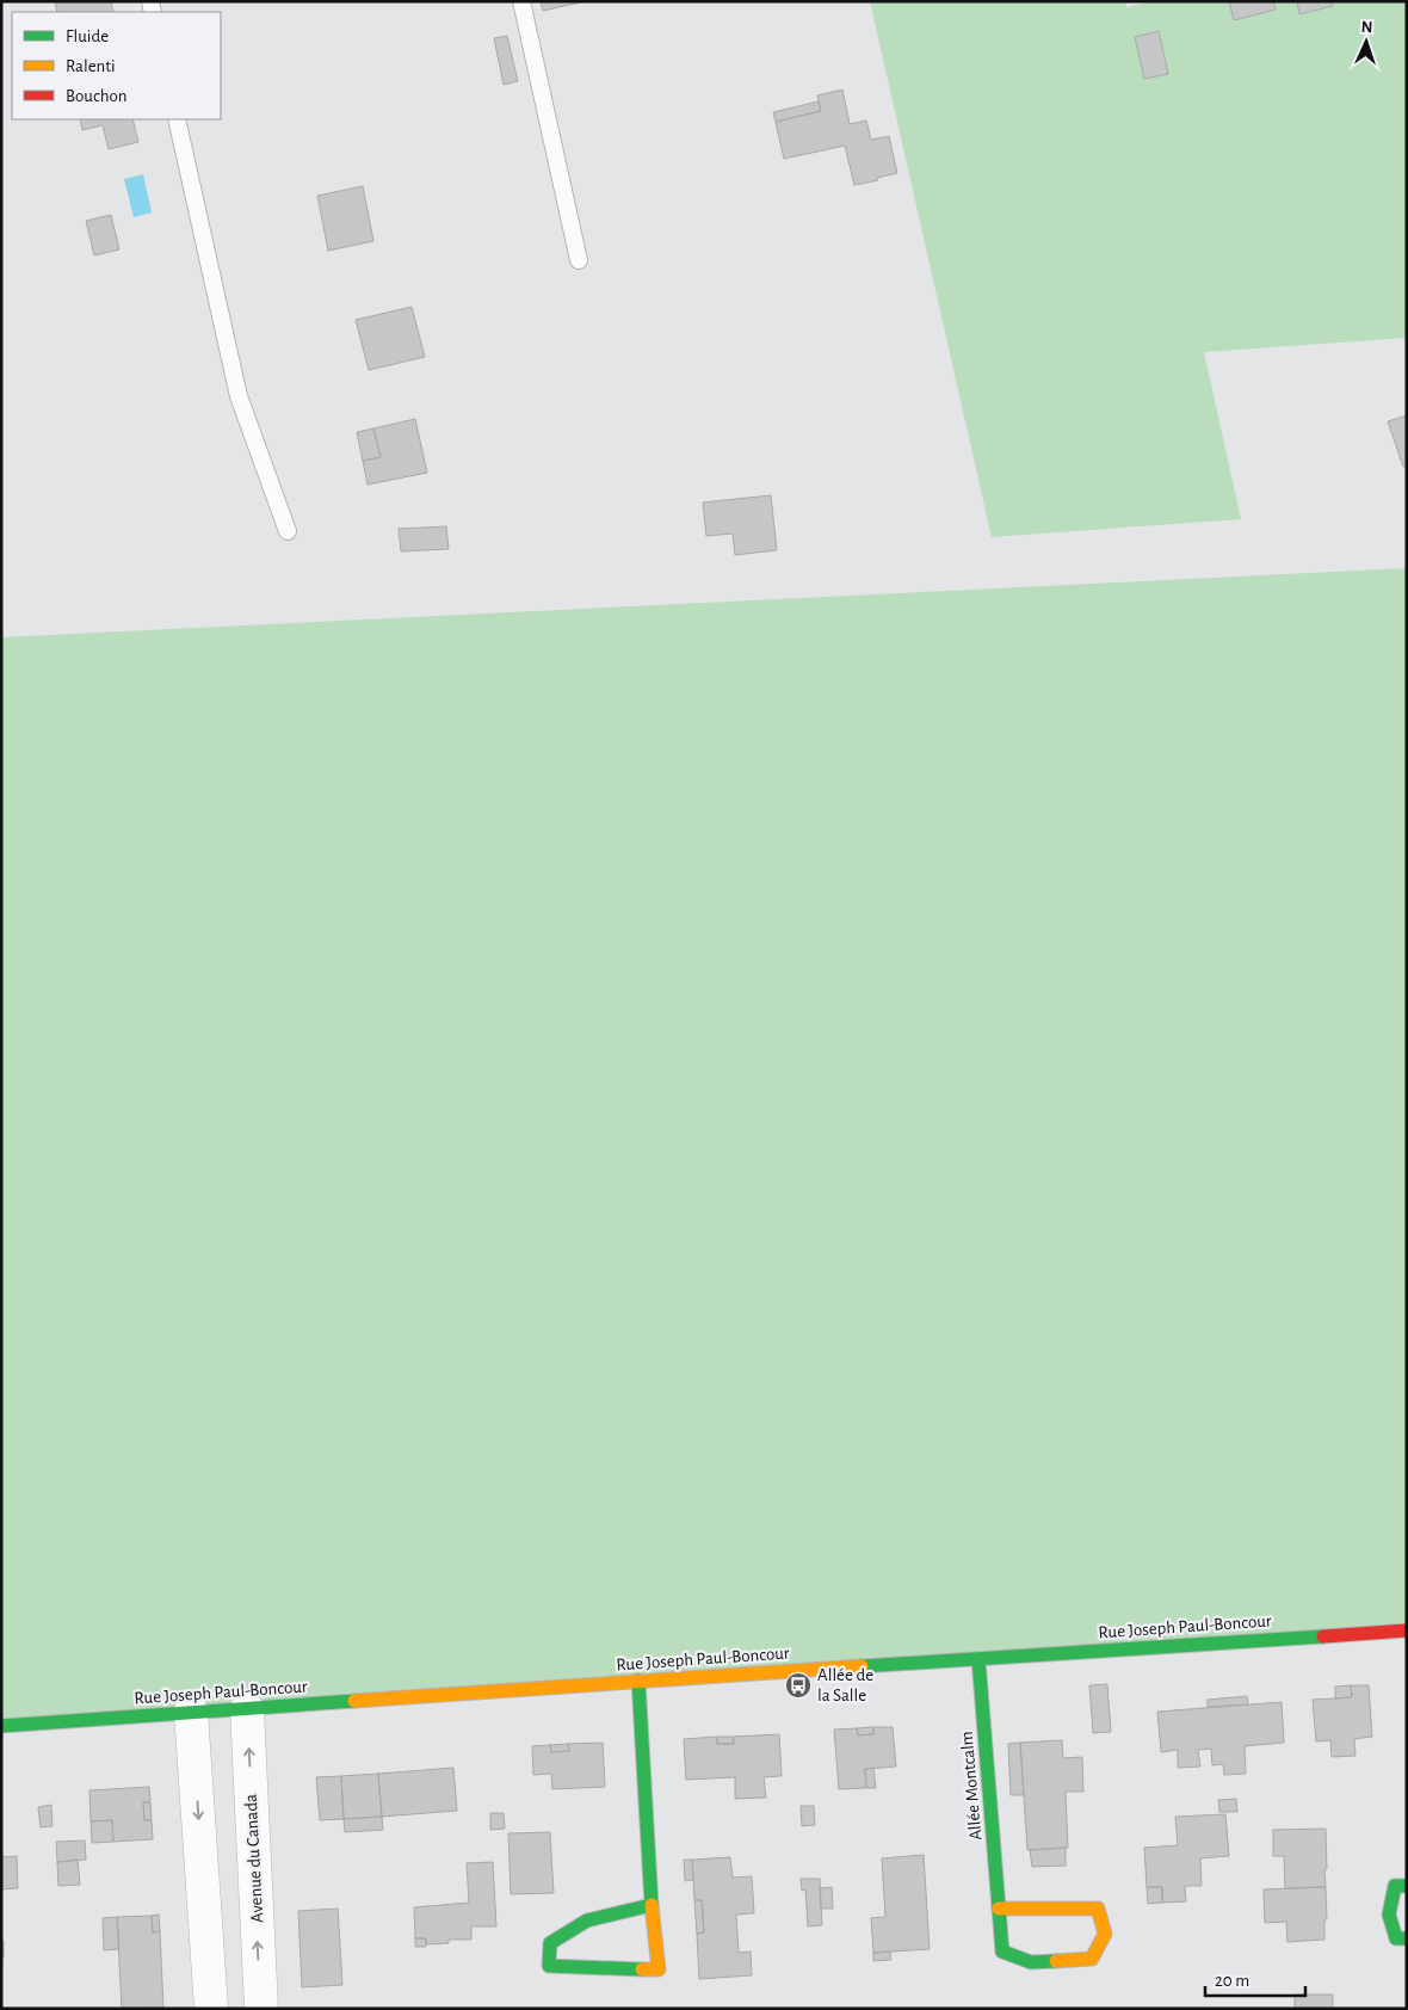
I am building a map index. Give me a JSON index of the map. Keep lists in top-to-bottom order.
{
  "streets": {
    "street": ["Rue Joseph Paul-Boncour", "Allée Montcalm", "Avenue du Canada"]
  },
  "crossings": [
    ["Rue Joseph Paul-Boncour", "Allée Montcalm"],
    ["Rue Joseph Paul-Boncour", "Avenue du Canada"]
  ],
  "places": {
    "bus stop": ["Allée de la Salle"]
  },
  "legend": ["Fluide", "Ralenti", "Bouchon"],
  "scale_bar": "20 m",
  "north": "top"
}
